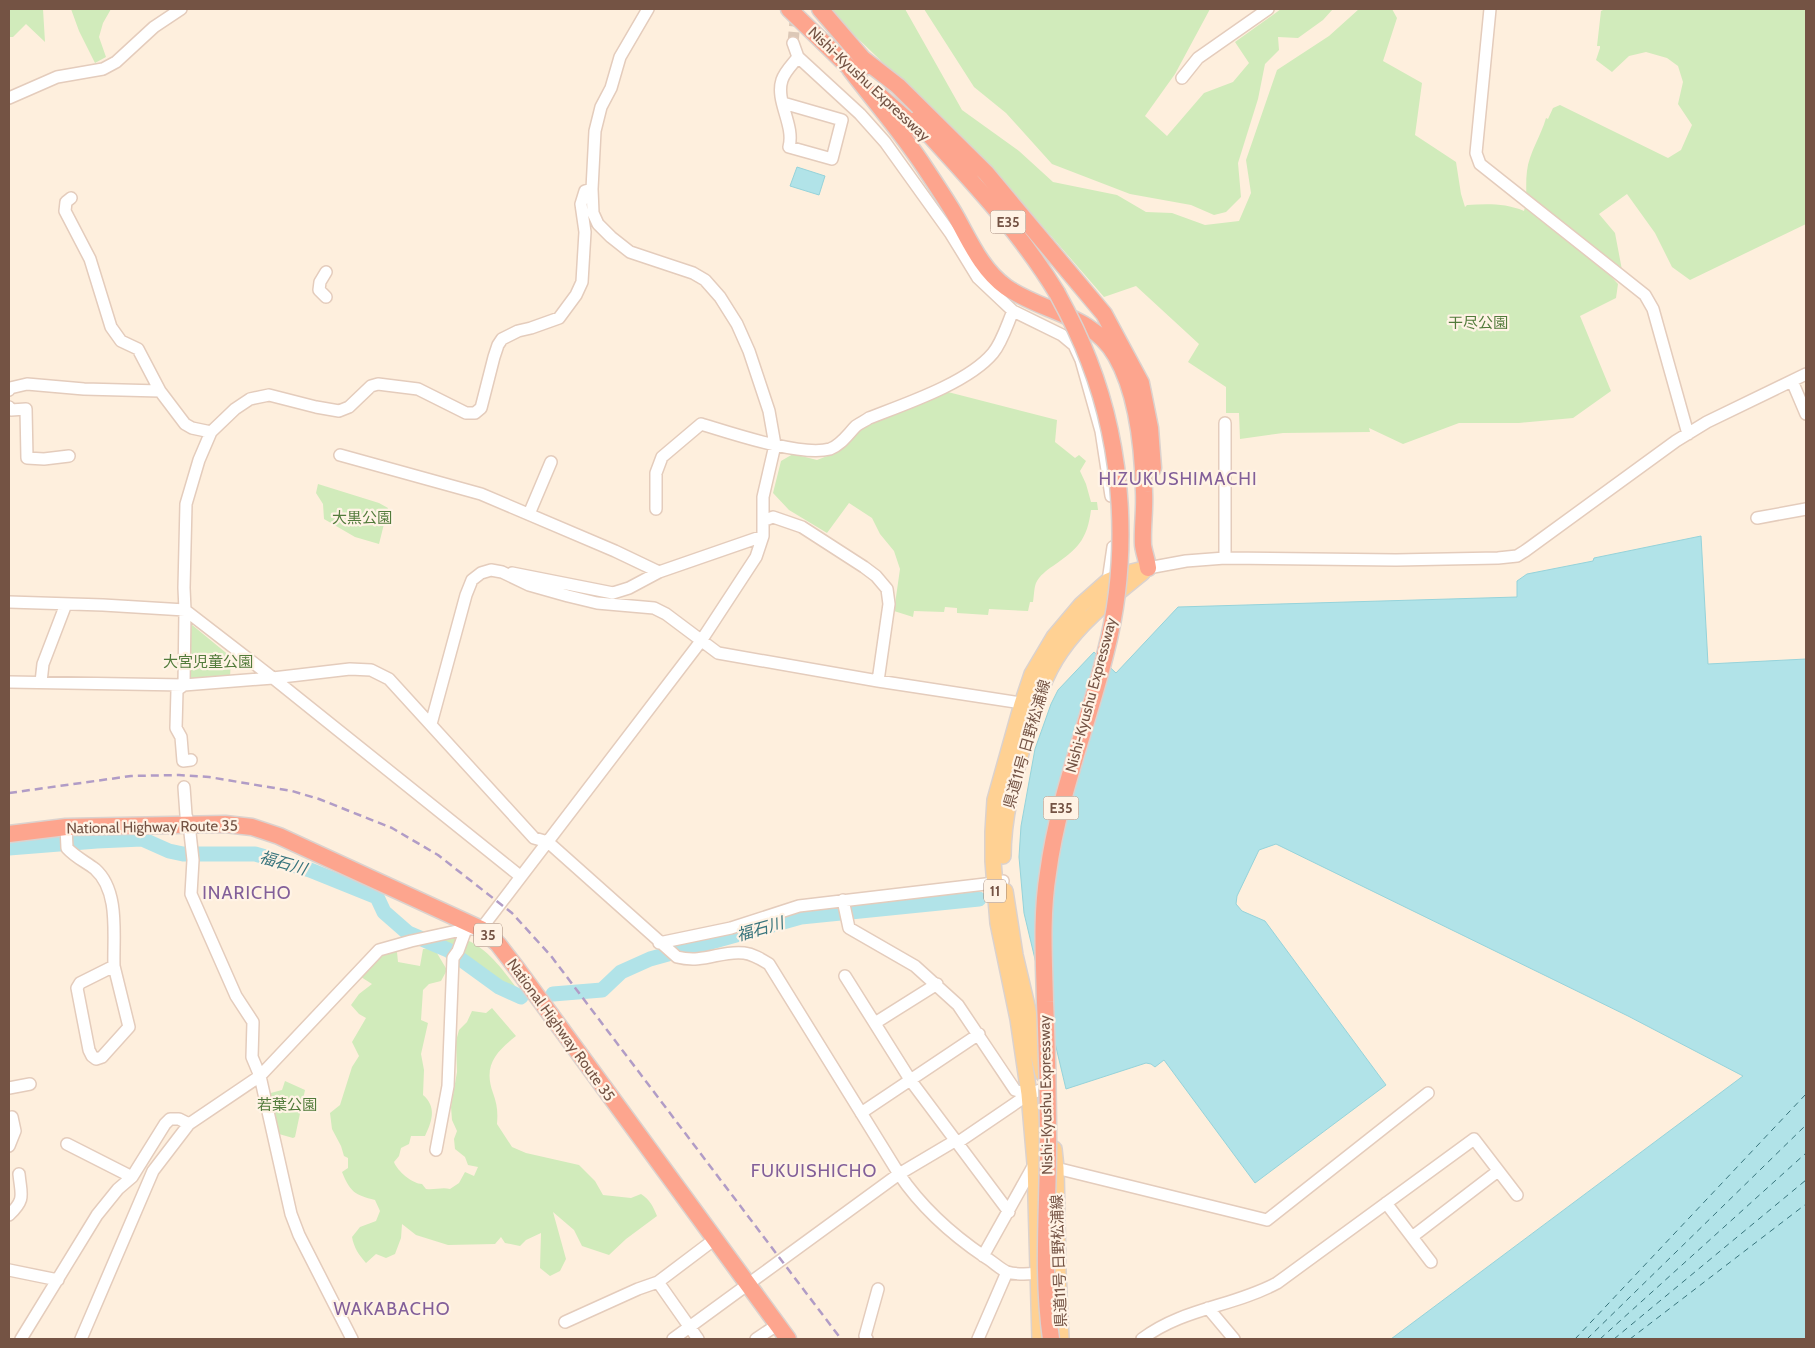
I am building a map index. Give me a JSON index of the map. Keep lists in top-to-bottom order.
{
  "streets": {
    "highway": [
      "Nishi-Kyushu Expressway",
      "E35",
      "National Highway Route 35",
      "35"
    ],
    "main road": ["県道11号 日野松浦線", "11"]
  },
  "crossings": [
    ["県道11号 日野松浦線", "11"]
  ],
  "districts": [
    "HIZUKUSHIMACHI",
    "INARICHO",
    "FUKUISHICHO",
    "WAKABACHO"
  ],
  "water": ["福石川"],
  "parks": [
    "干尽公園",
    "大黒公園",
    "大宮児童公園",
    "若葉公園"
  ]
}
